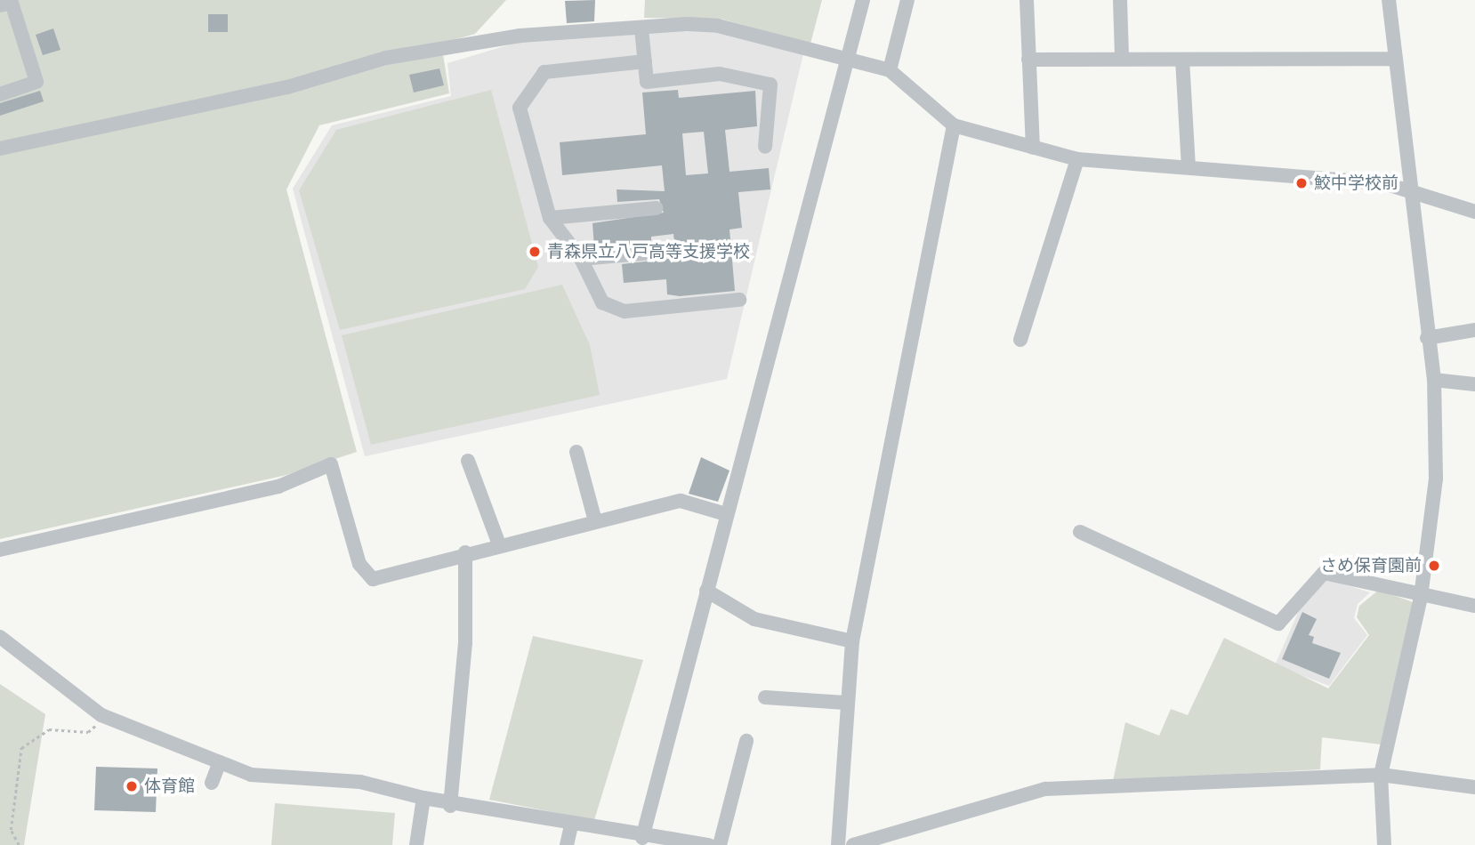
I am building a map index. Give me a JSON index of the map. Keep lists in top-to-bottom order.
{
  "places": [
    "鮫中学校前",
    "青森県立八戸高等支援学校",
    "さめ保育園前",
    "体育館"
  ]
}
